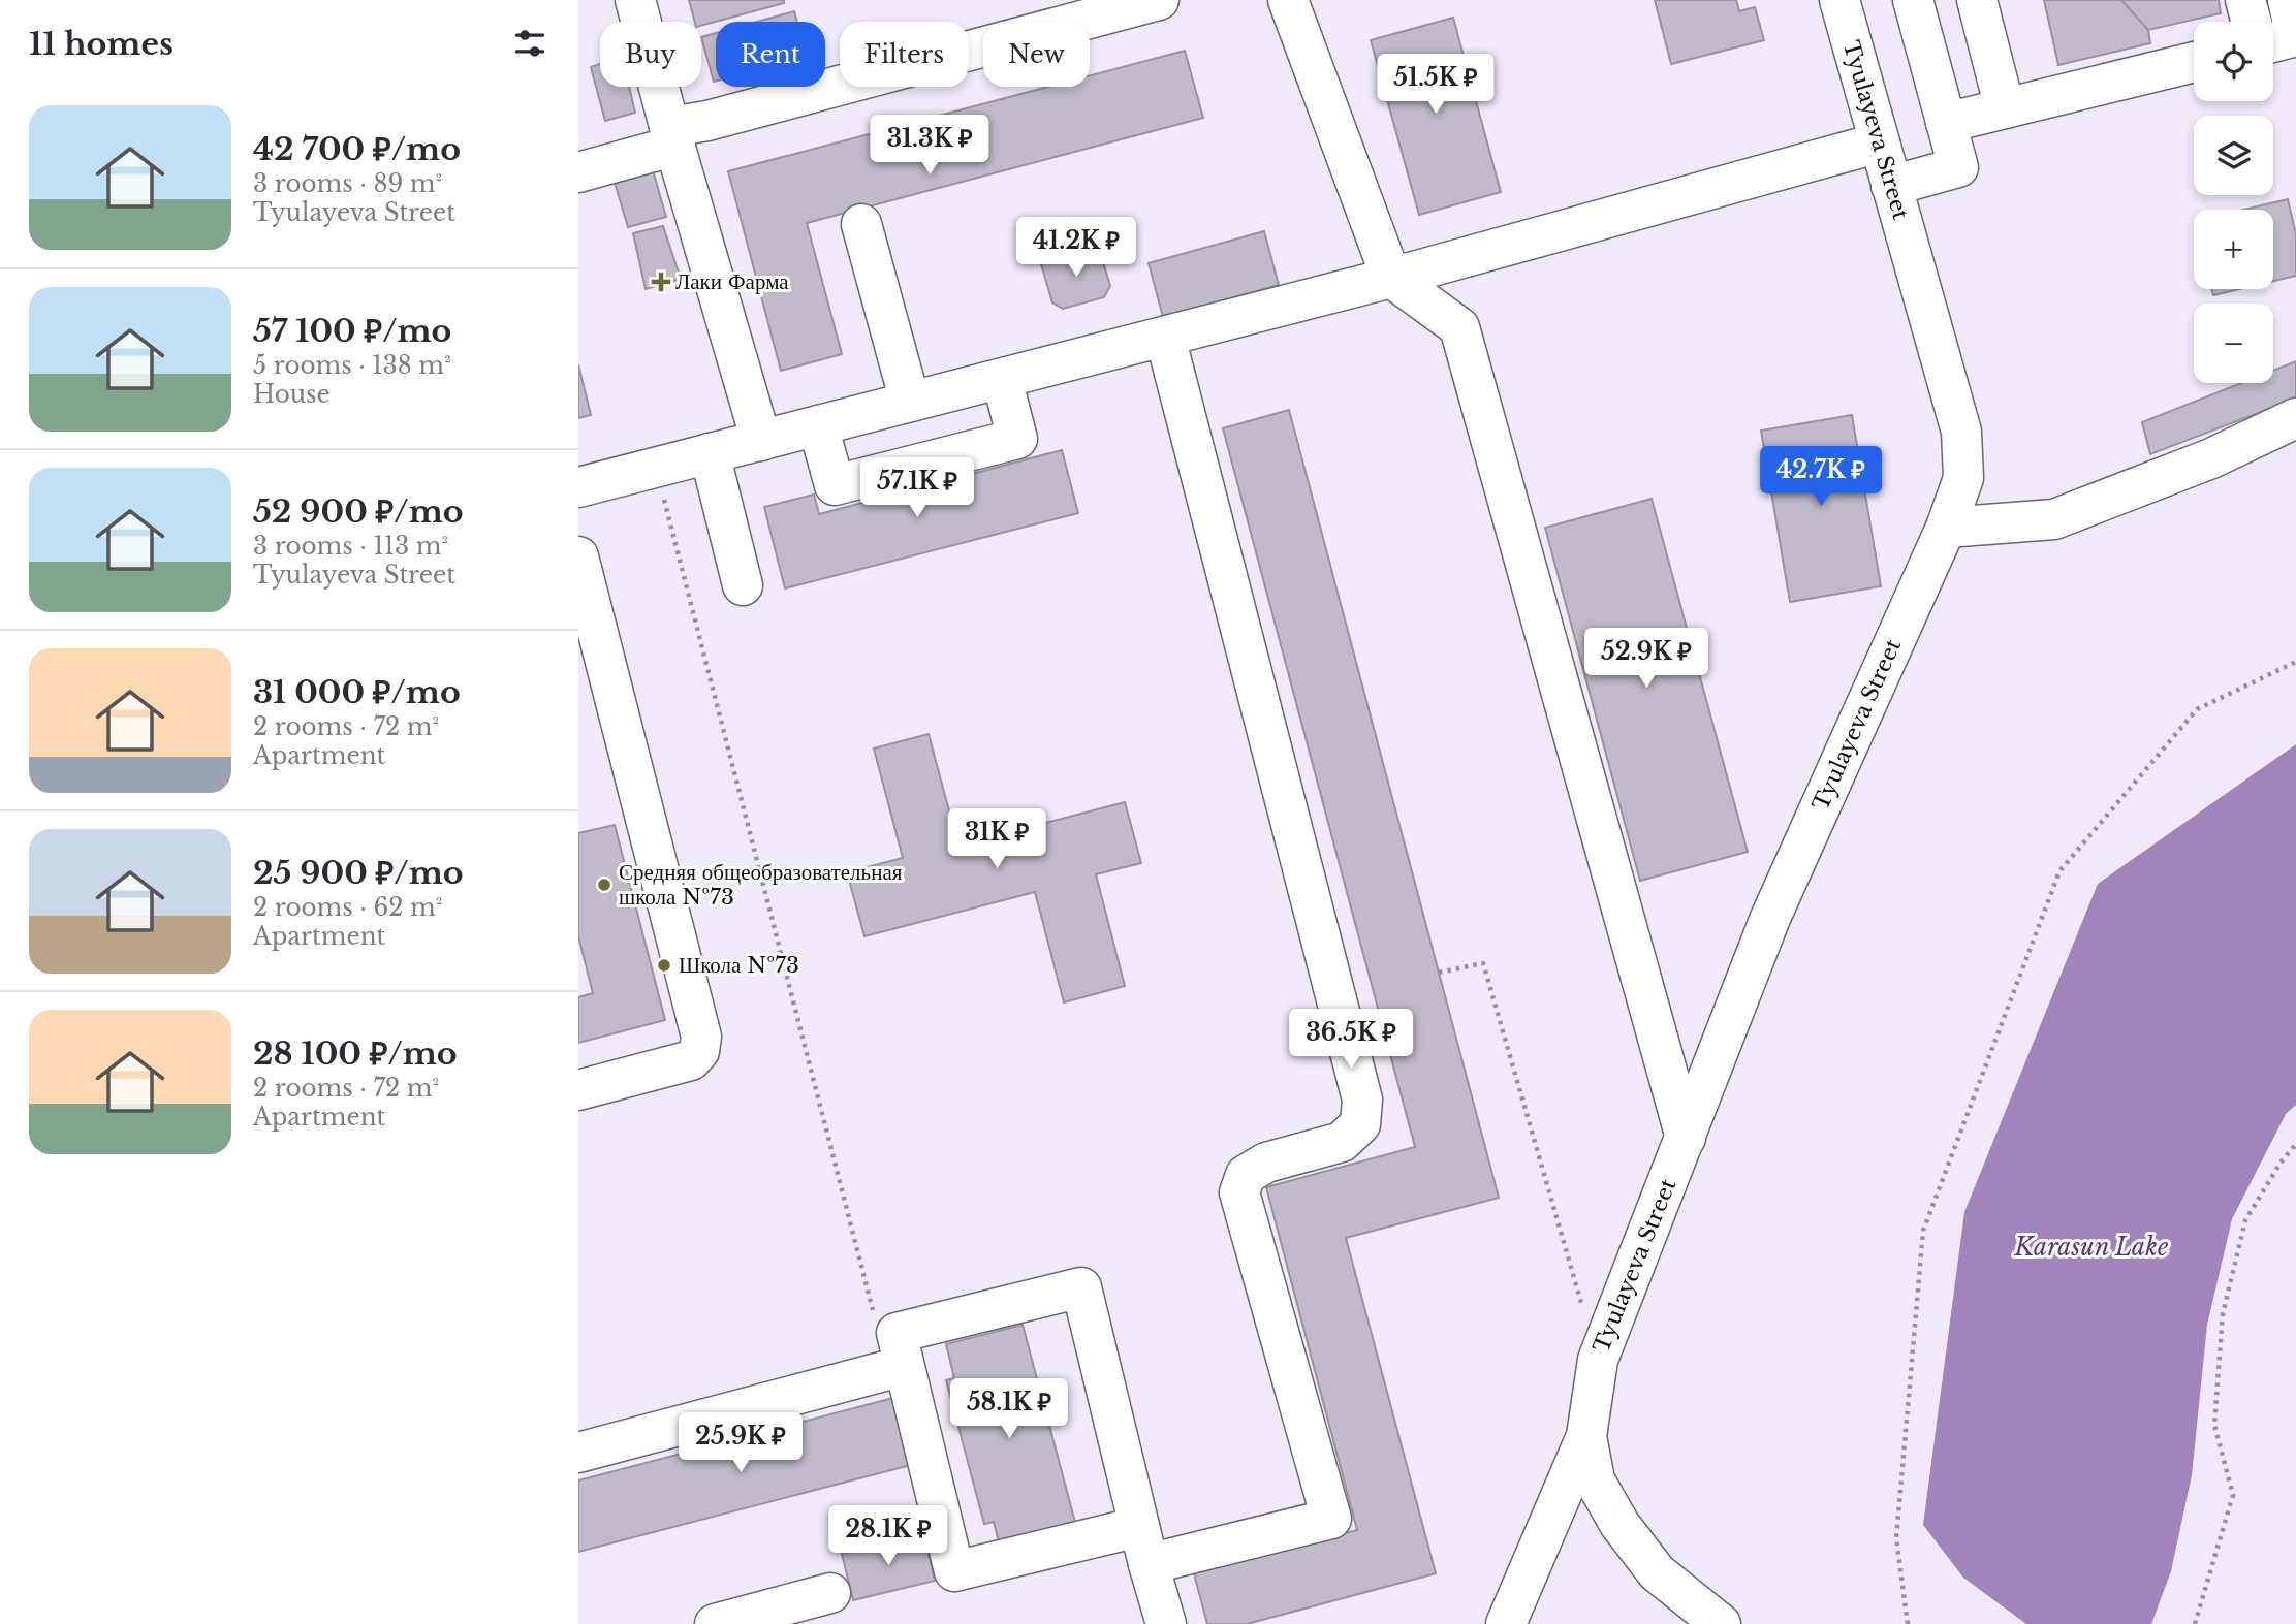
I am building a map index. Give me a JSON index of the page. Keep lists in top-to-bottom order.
{
  "streets": {
    "street": ["Tyulayeva Street"]
  },
  "water": ["Karasun Lake"],
  "places": {
    "health": ["Лаки Фарма"],
    "other": ["Средняя общеобразовательная школа №73", "Школа №73"]
  },
  "page": {
    "heading": "11 homes",
    "map_buttons": ["+", "−"],
    "chip": [
      "Buy",
      "Rent",
      "Filters",
      "New"
    ],
    "price": [
      "51.5K ₽",
      "31.3K ₽",
      "41.2K ₽",
      "42.7K ₽",
      "57.1K ₽",
      "52.9K ₽",
      "31K ₽",
      "36.5K ₽",
      "58.1K ₽",
      "25.9K ₽",
      "28.1K ₽"
    ],
    "list": [
      {
        "name": "42 700 ₽/mo",
        "note": "3 rooms · 89 m² · Tyulayeva Street"
      },
      {
        "name": "57 100 ₽/mo",
        "note": "5 rooms · 138 m² · House"
      },
      {
        "name": "52 900 ₽/mo",
        "note": "3 rooms · 113 m² · Tyulayeva Street"
      },
      {
        "name": "31 000 ₽/mo",
        "note": "2 rooms · 72 m² · Apartment"
      },
      {
        "name": "25 900 ₽/mo",
        "note": "2 rooms · 62 m² · Apartment"
      },
      {
        "name": "28 100 ₽/mo",
        "note": "2 rooms · 72 m² · Apartment"
      }
    ]
  }
}
